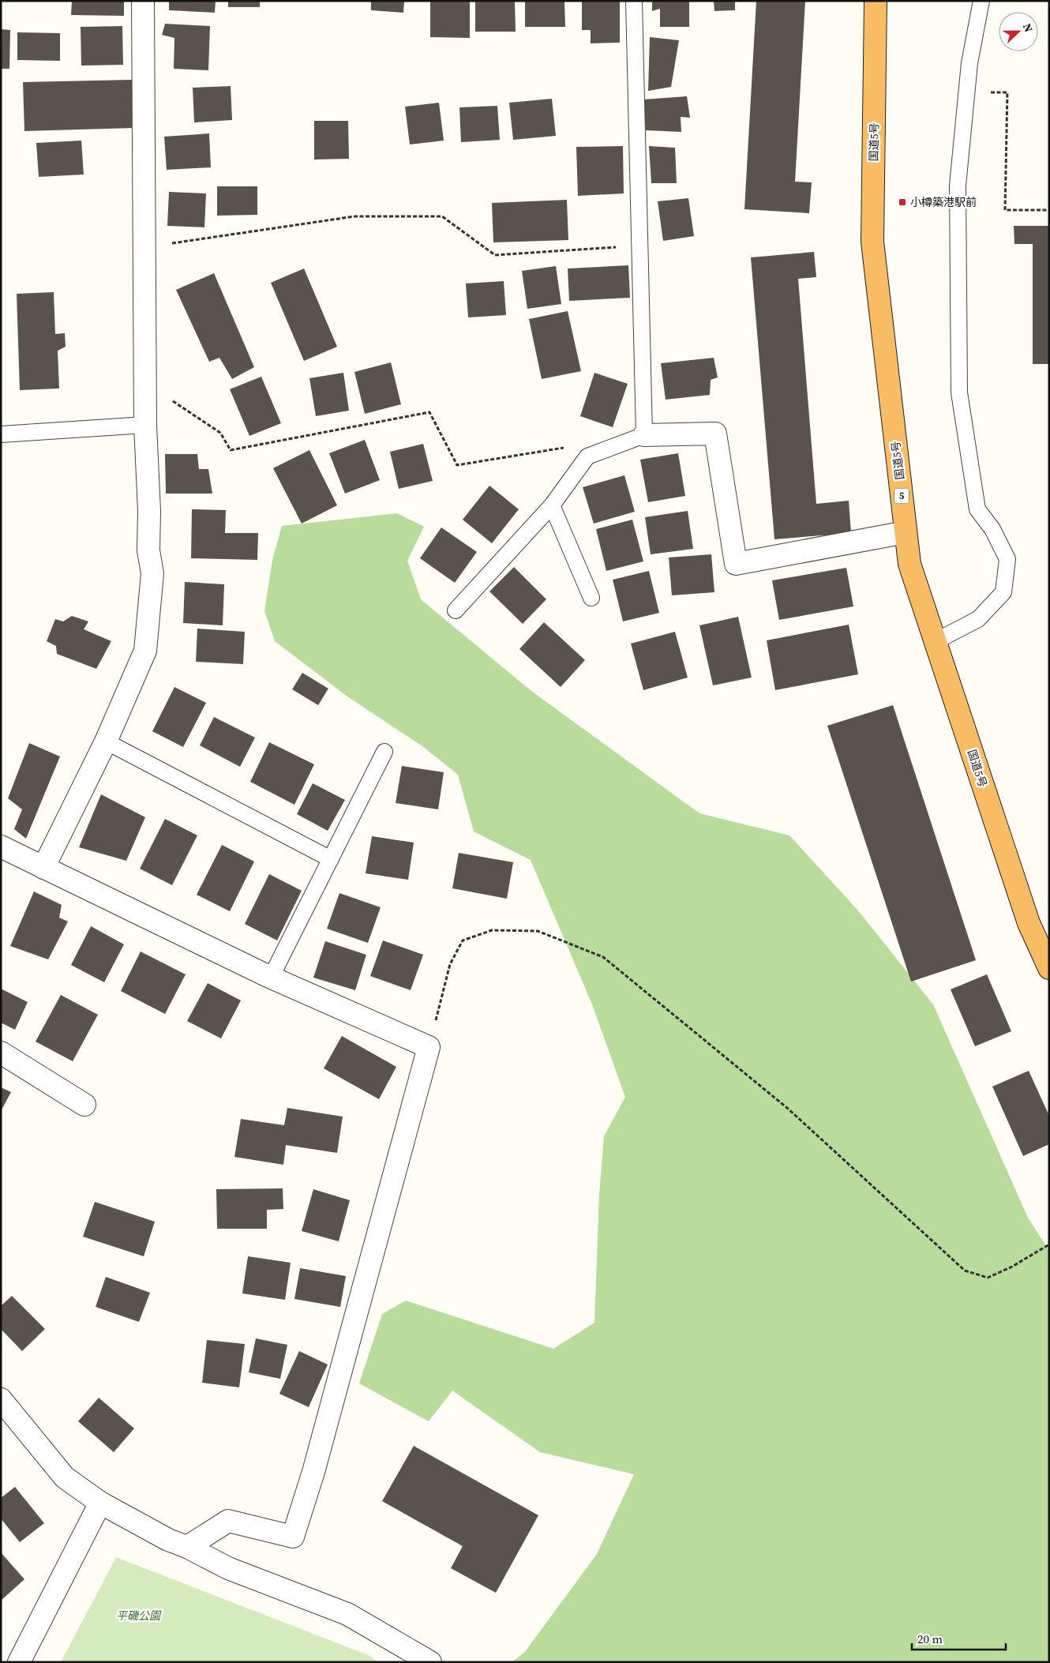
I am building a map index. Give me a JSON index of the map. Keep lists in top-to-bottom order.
{
  "streets": {
    "highway": ["国道5号", "5"]
  },
  "parks": ["平磯公園"],
  "places": {
    "transit": ["小樽築港駅前"]
  },
  "scale_bar": "20 m",
  "north": "right"
}
